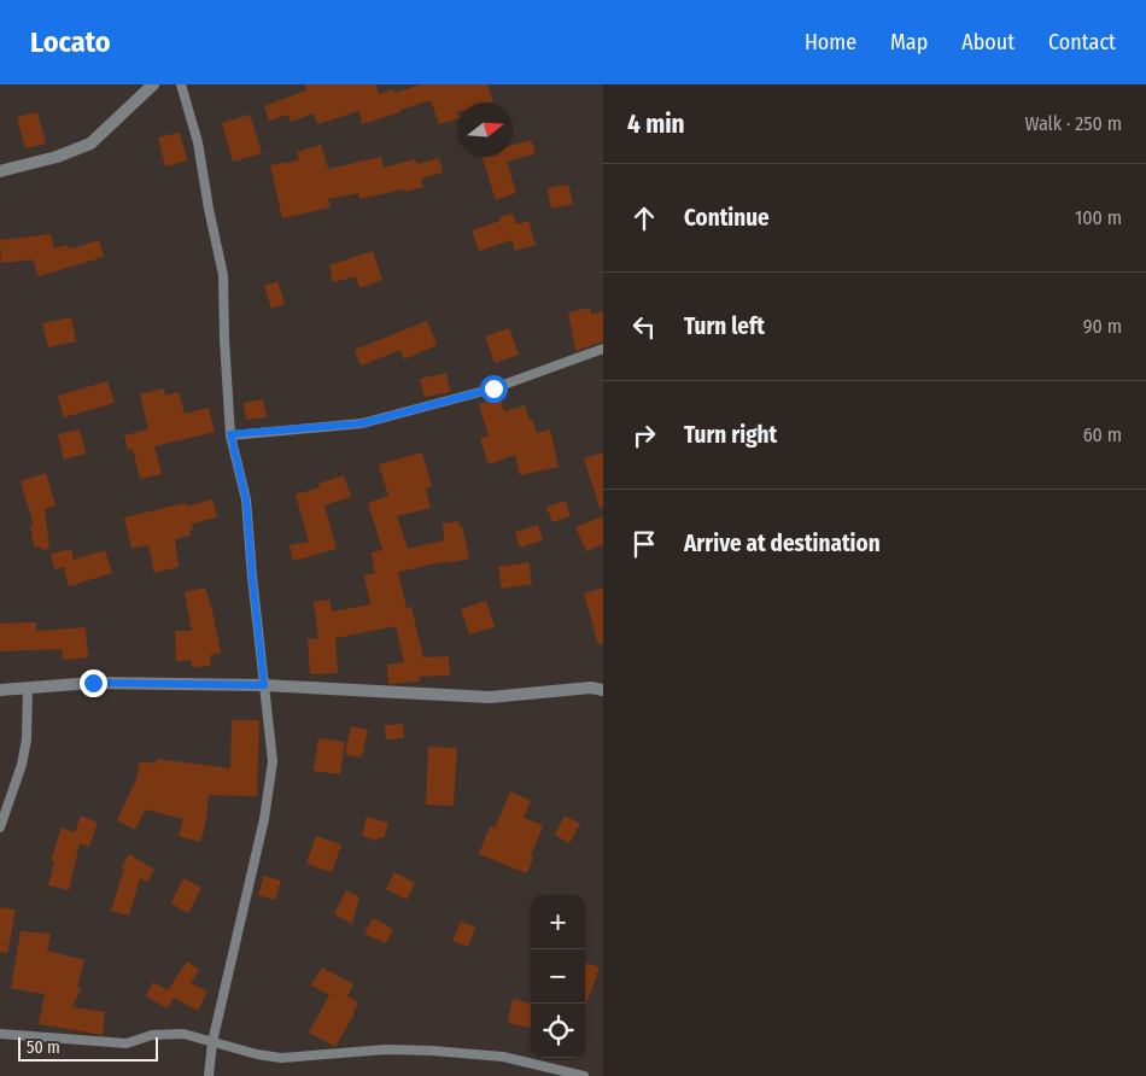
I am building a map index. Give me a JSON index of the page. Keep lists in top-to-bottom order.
{
  "scale_bar": "50 m",
  "north": "right",
  "page": {
    "header": "Locato",
    "nav": [
      "Home",
      "Map",
      "About",
      "Contact"
    ],
    "heading": ["4 min", "Walk · 250 m"],
    "list": [
      ["Continue", "100 m"],
      ["Turn left", "90 m"],
      ["Turn right", "60 m"],
      "Arrive at destination"
    ],
    "map_buttons": ["+", "−"],
    "scale": "50 m"
  }
}
